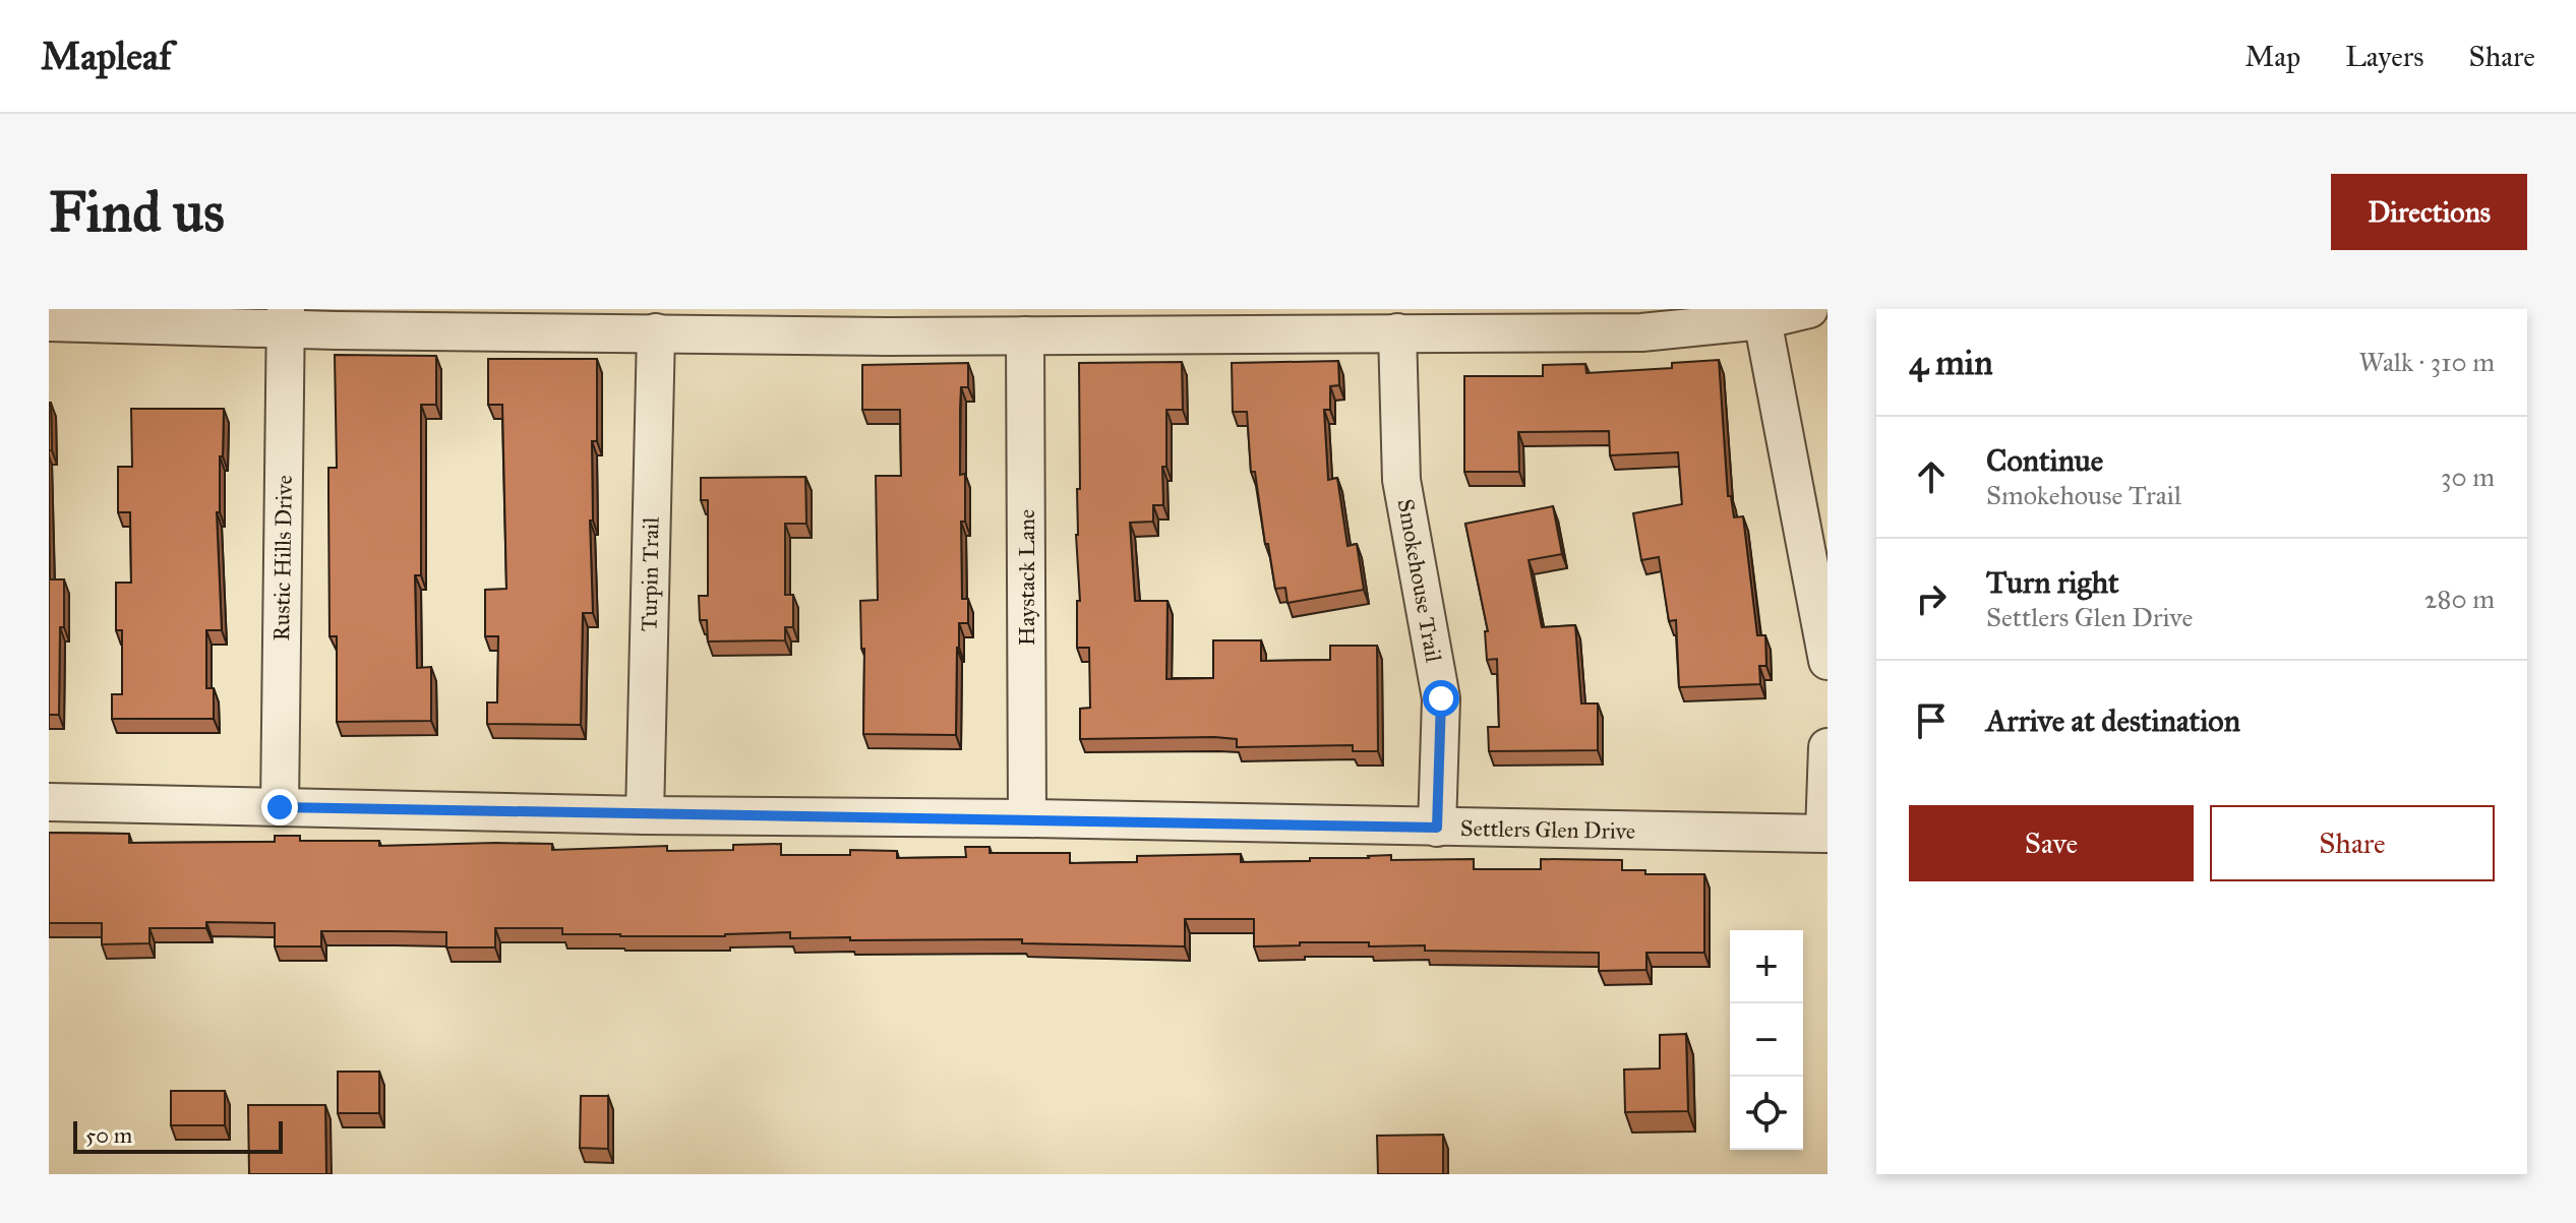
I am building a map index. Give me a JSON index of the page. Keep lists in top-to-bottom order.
{
  "streets": {
    "street": [
      "Rustic Hills Drive",
      "Turpin Trail",
      "Haystack Lane",
      "Smokehouse Trail",
      "Settlers Glen Drive"
    ]
  },
  "crossings": [
    ["Rustic Hills Drive", "Settlers Glen Drive"],
    ["Turpin Trail", "Settlers Glen Drive"],
    ["Haystack Lane", "Settlers Glen Drive"],
    ["Smokehouse Trail", "Settlers Glen Drive"]
  ],
  "scale_bar": "50 m",
  "page": {
    "header": "Mapleaf",
    "nav": ["Map", "Layers", "Share"],
    "buttons": [
      "Directions",
      ["Save", "Share"]
    ],
    "title": "Find us",
    "heading": ["4 min", "Walk · 310 m"],
    "list": [
      ["Continue", "Smokehouse Trail", "30 m"],
      ["Turn right", "Settlers Glen Drive", "280 m"],
      "Arrive at destination"
    ],
    "map_buttons": ["+", "−"],
    "scale": "50 m"
  }
}
